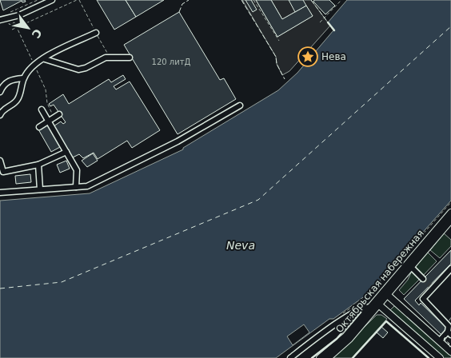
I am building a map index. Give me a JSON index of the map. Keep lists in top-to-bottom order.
{
  "streets": {
    "main road": ["Октябрьская набережная"]
  },
  "water": ["Neva"],
  "places": {
    "place": ["Нева"]
  },
  "house_numbers": ["120 литД"],
  "north": "bottom right"
}
